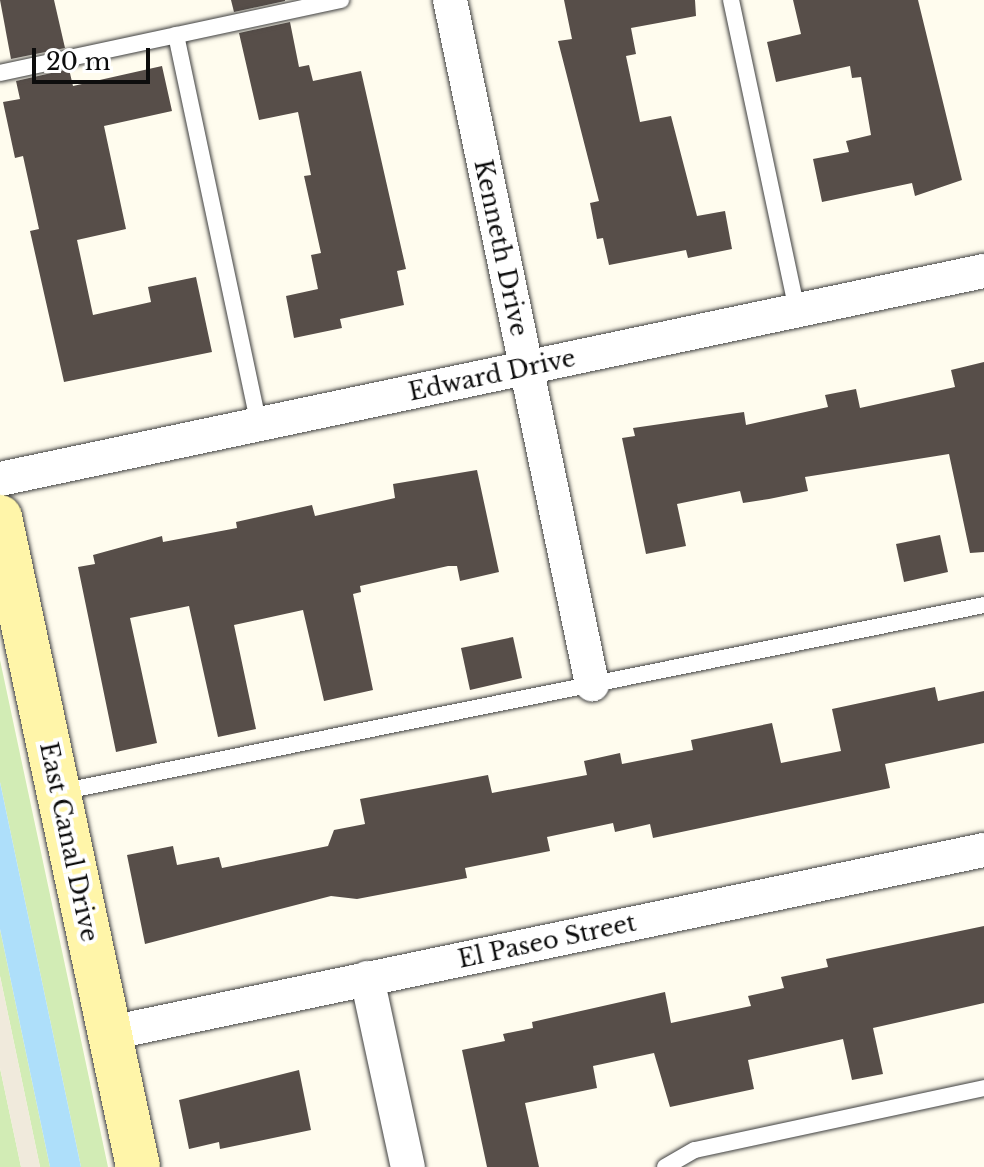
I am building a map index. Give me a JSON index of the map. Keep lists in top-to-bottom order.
{
  "streets": {
    "main road": ["East Canal Drive"],
    "street": ["Kenneth Drive", "Edward Drive", "El Paseo Street"]
  },
  "crossings": [
    ["Kenneth Drive", "Edward Drive"],
    ["East Canal Drive", "El Paseo Street"]
  ],
  "scale_bar": "20 m"
}
